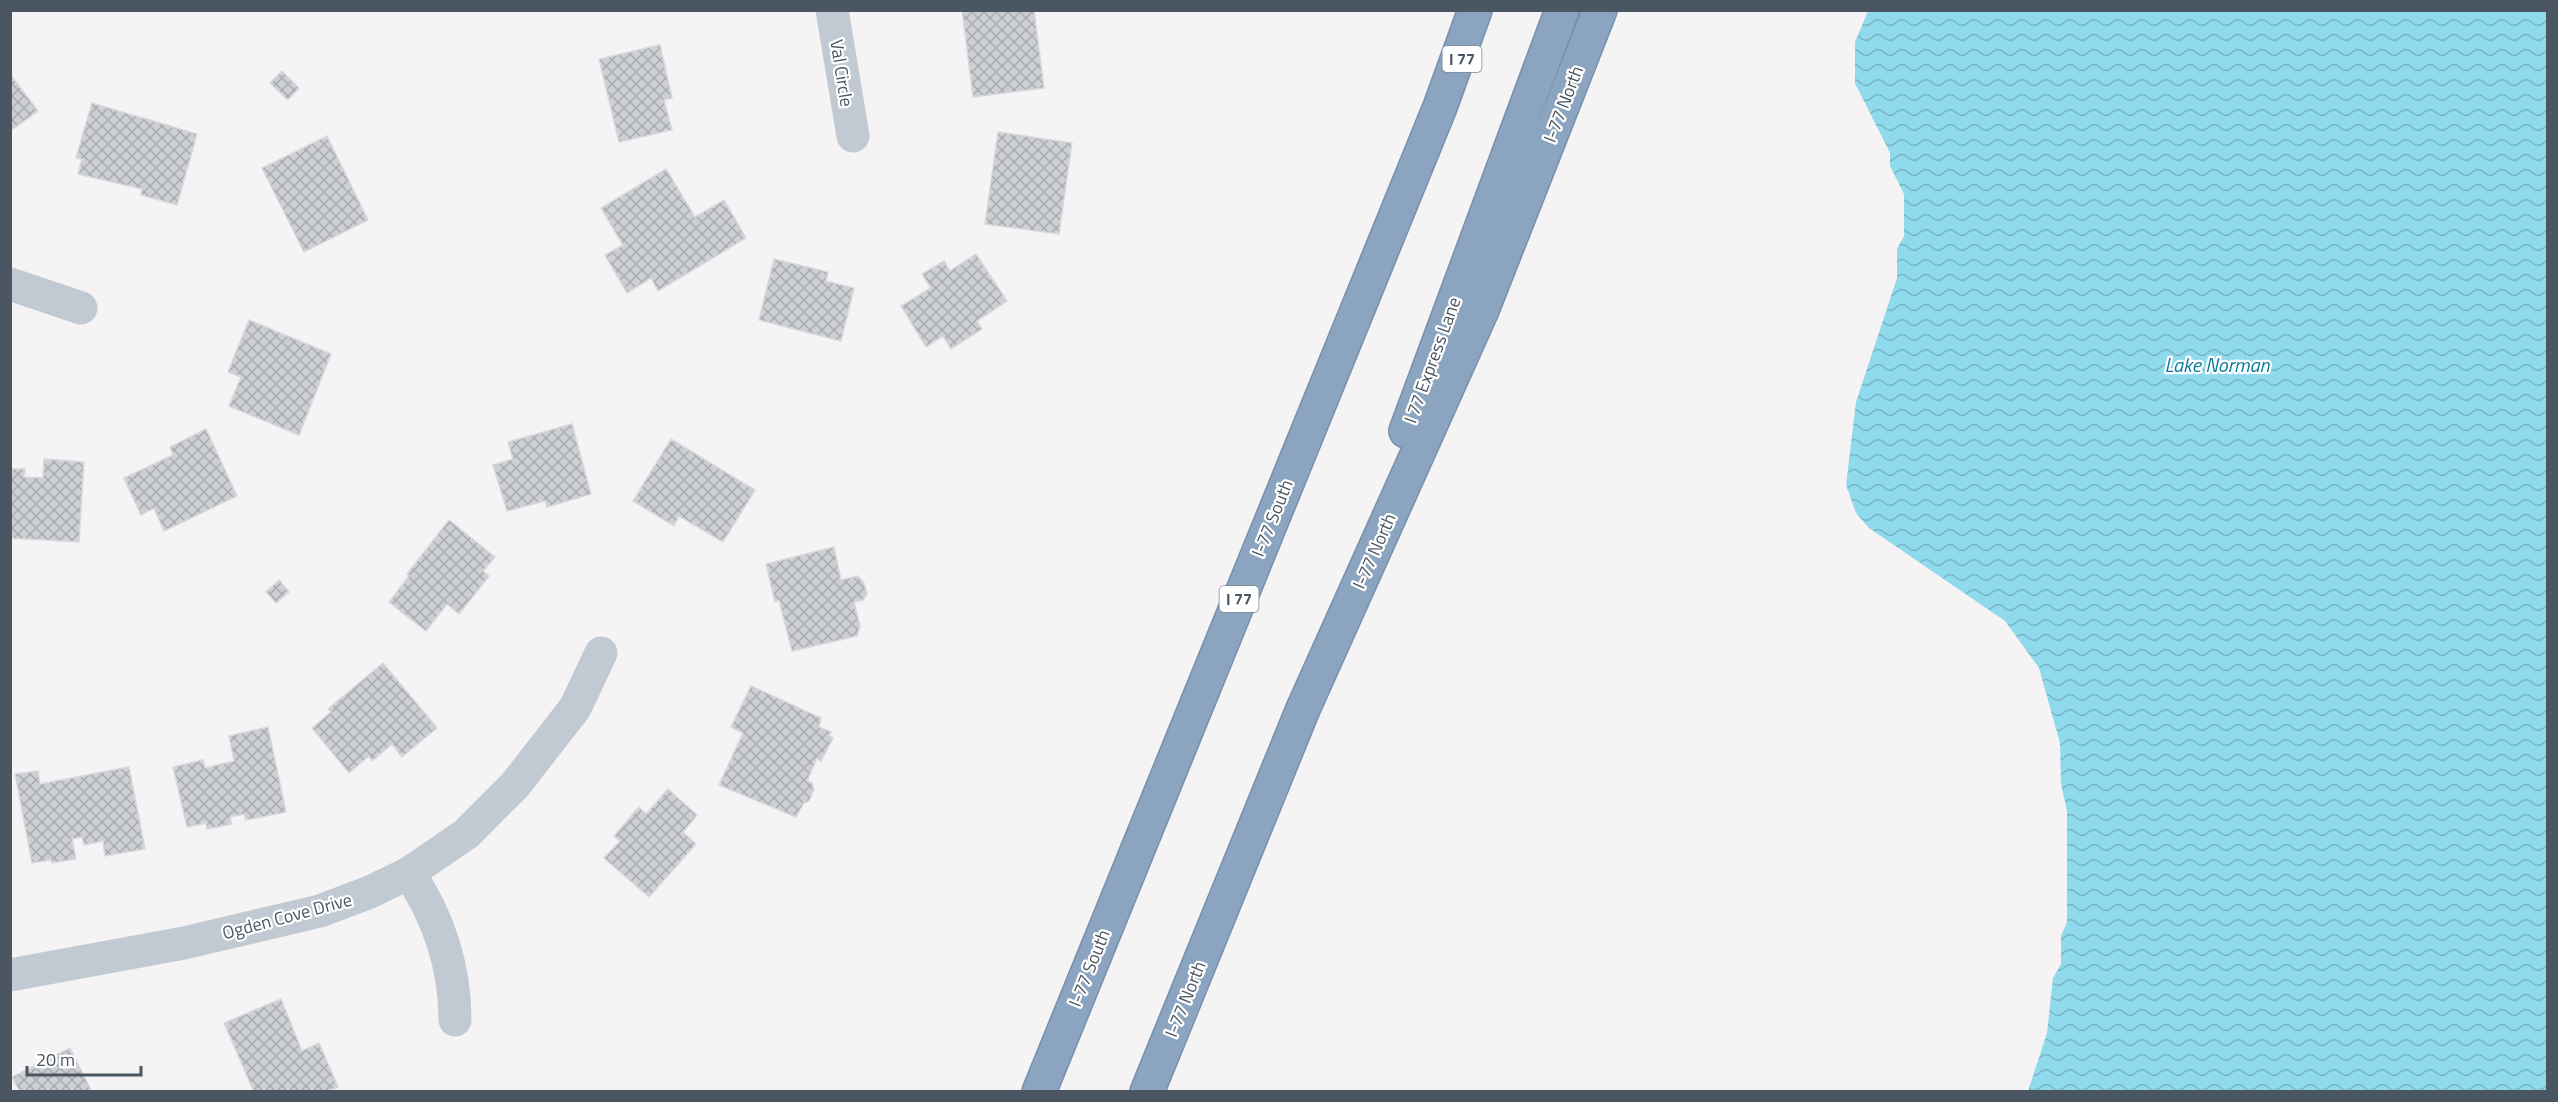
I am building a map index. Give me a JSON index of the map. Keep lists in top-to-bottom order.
{
  "streets": {
    "highway": [
      "I 77",
      "I-77 North",
      "I 77 Express Lane",
      "I-77 South"
    ],
    "street": ["Val Circle", "Ogden Cove Drive"]
  },
  "crossings": [
    ["I 77", "I-77 South"],
    ["I-77 North", "I 77 Express Lane"]
  ],
  "water": ["Lake Norman"],
  "scale_bar": "20 m"
}
